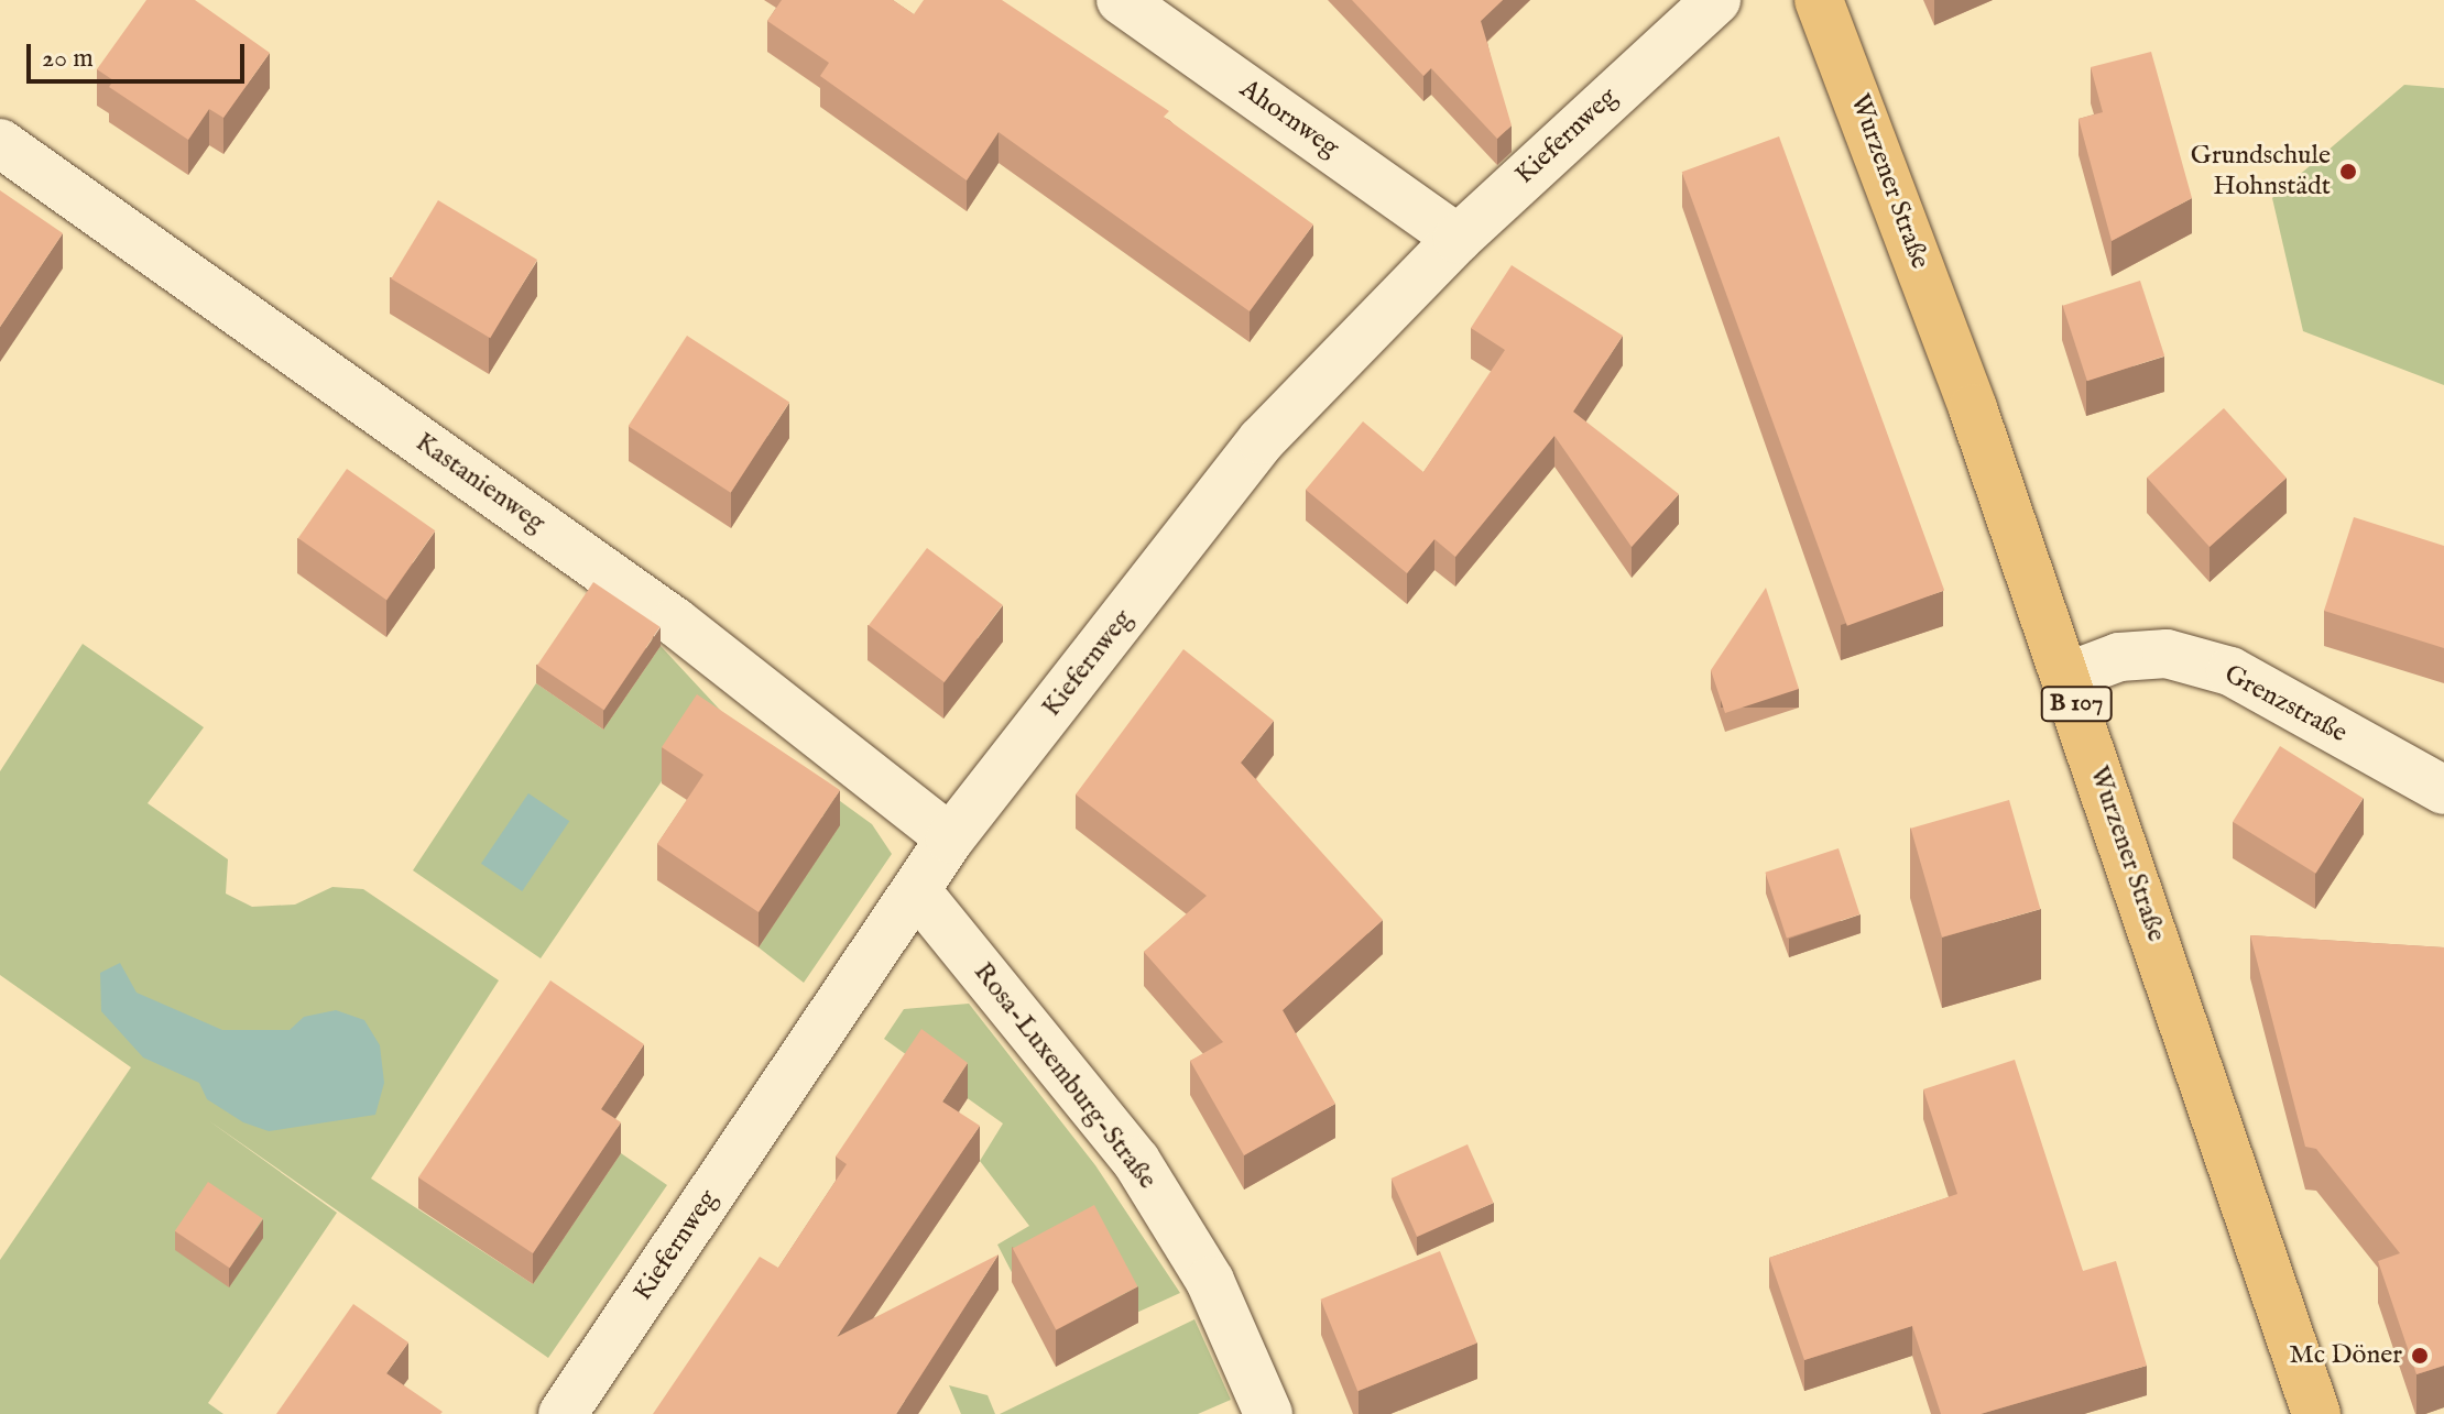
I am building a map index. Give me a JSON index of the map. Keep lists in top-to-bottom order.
{
  "streets": {
    "main road": ["Wurzener Straße", "B 107"],
    "street": [
      "Ahornweg",
      "Kiefernweg",
      "Kastanienweg",
      "Grenzstraße",
      "Rosa-Luxemburg-Straße"
    ]
  },
  "crossings": [
    ["Ahornweg", "Kiefernweg"],
    ["Kiefernweg", "Kastanienweg"],
    ["Kiefernweg", "Rosa-Luxemburg-Straße"],
    ["Wurzener Straße", "Grenzstraße"]
  ],
  "places": ["Grundschule Hohnstädt", "Mc Döner"],
  "scale_bar": "20 m"
}
